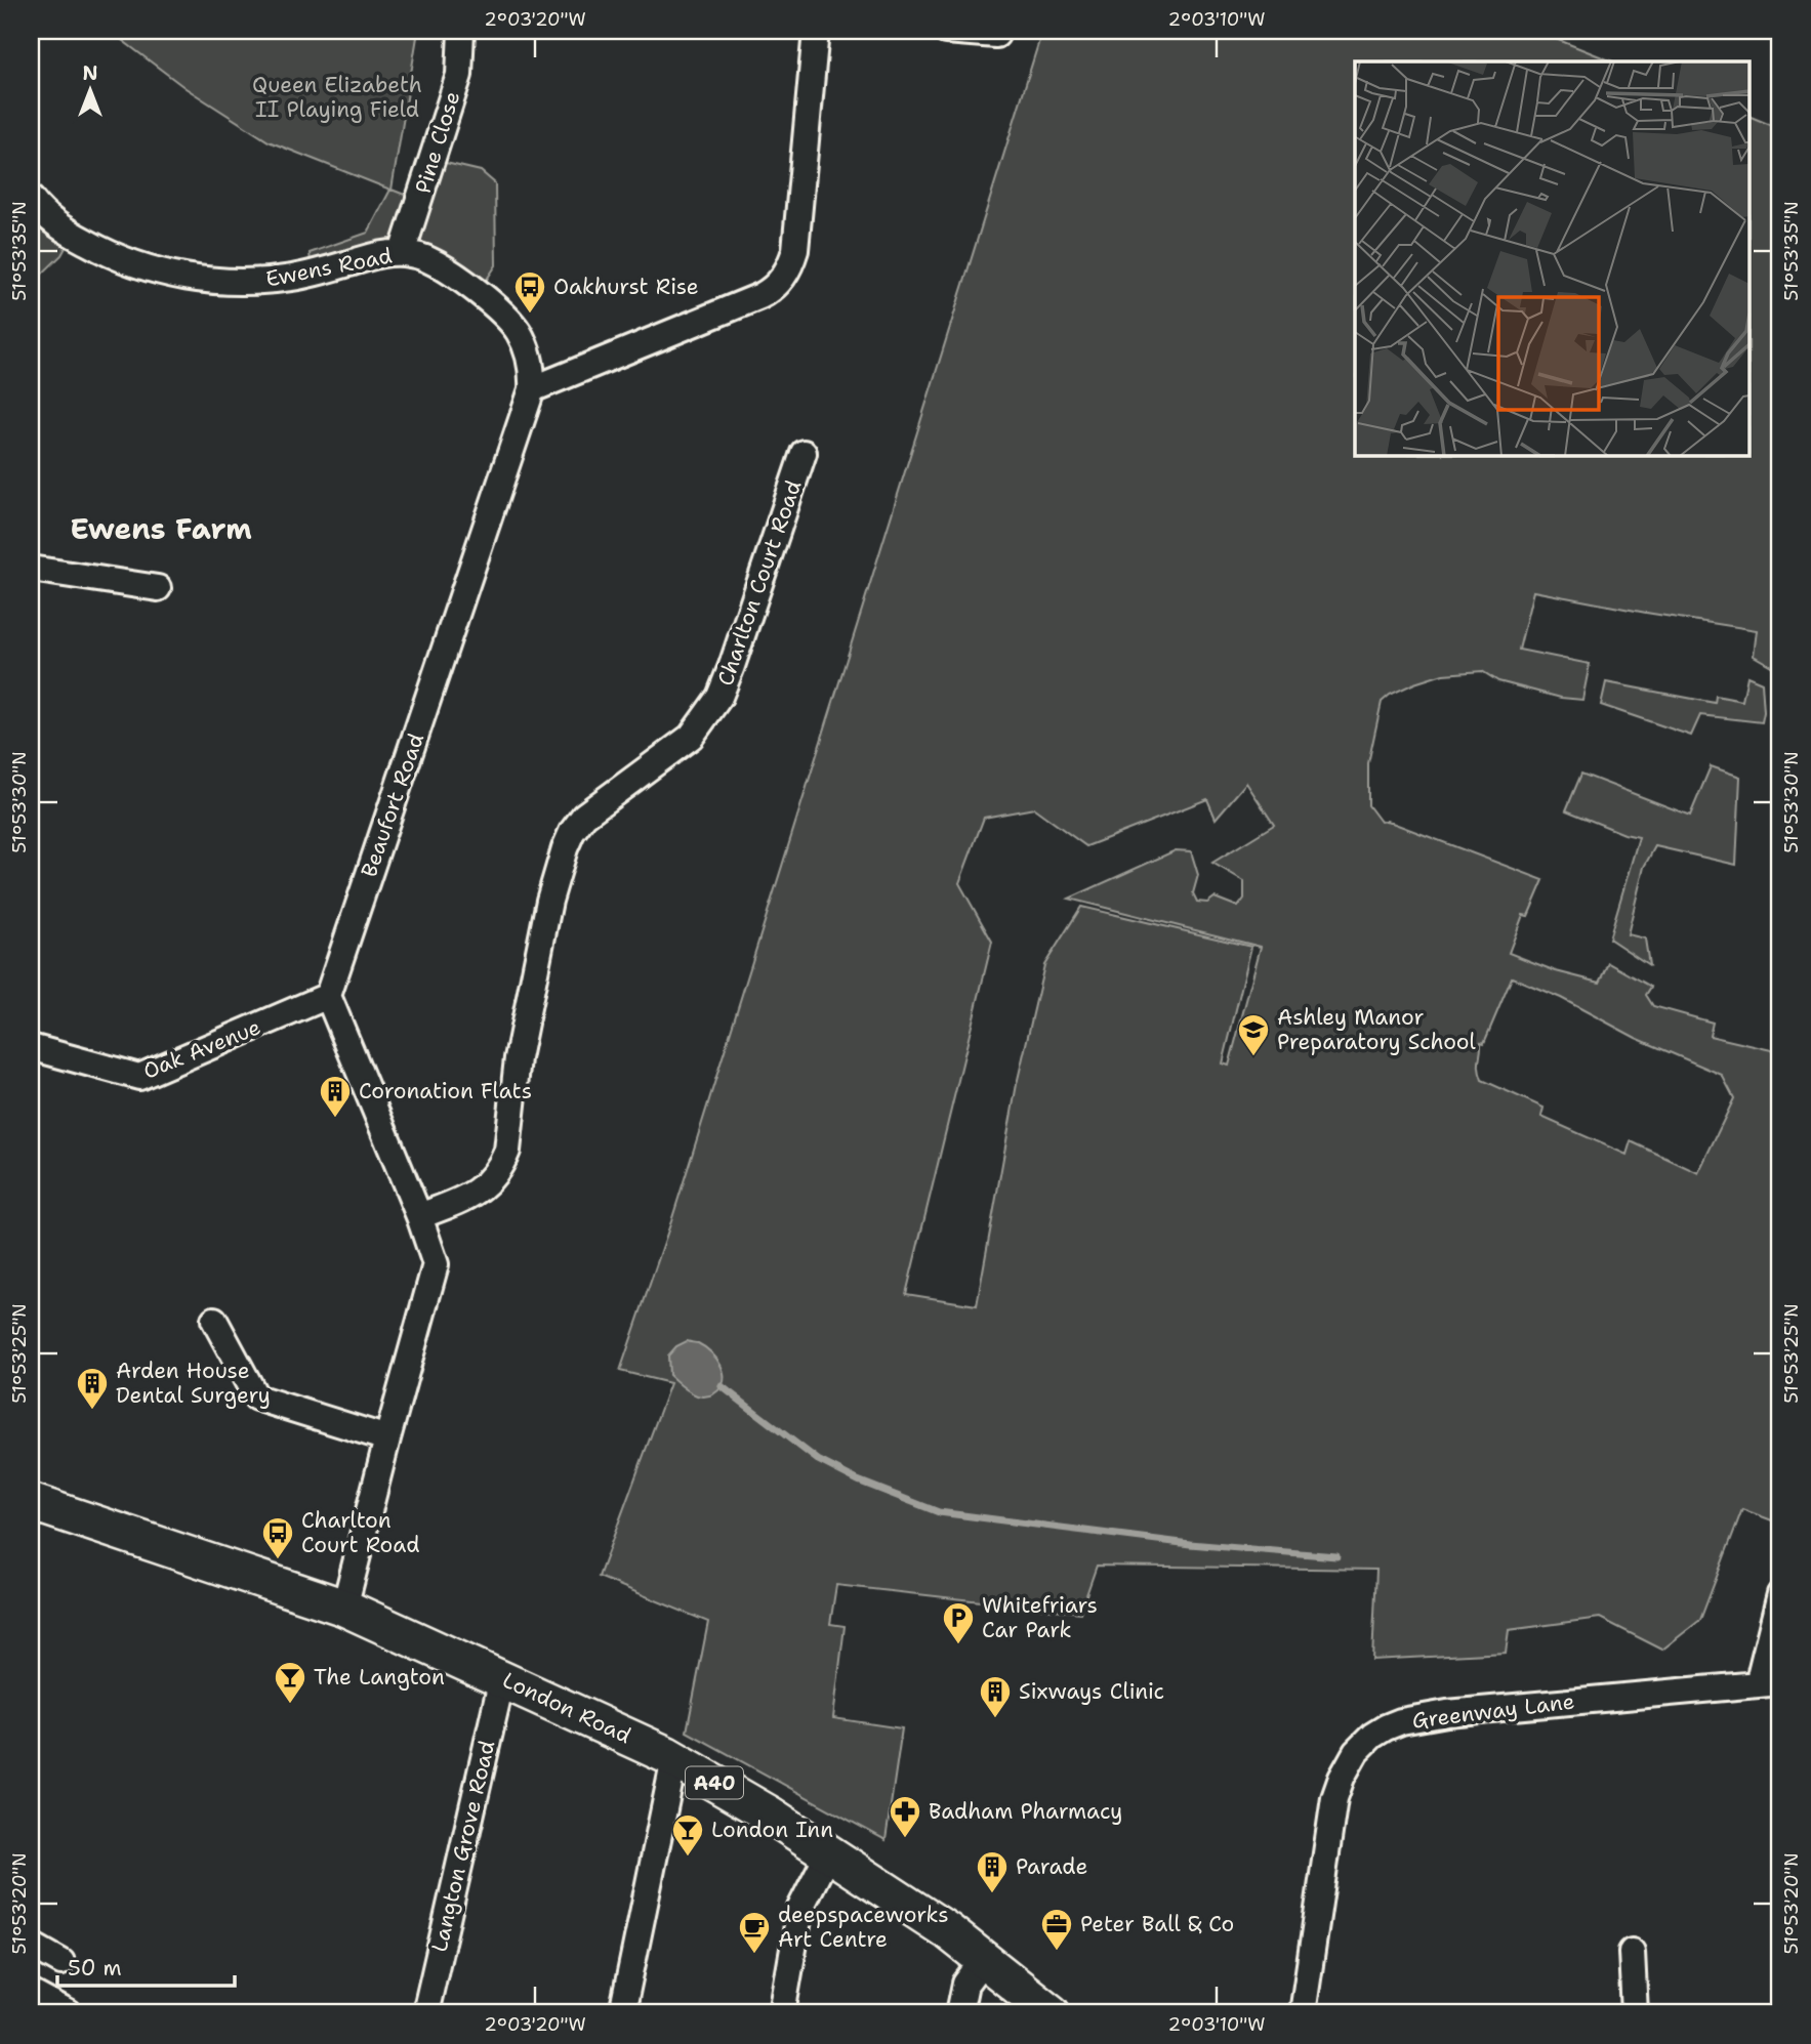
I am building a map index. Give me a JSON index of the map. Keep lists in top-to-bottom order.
{
  "streets": {
    "highway": ["London Road", "A40"],
    "street": [
      "Pine Close",
      "Ewens Road",
      "Charlton Court Road",
      "Beaufort Road",
      "Oak Avenue",
      "Greenway Lane",
      "Langton Grove Road"
    ]
  },
  "crossings": [
    ["Pine Close", "Ewens Road"],
    ["Ewens Road", "Beaufort Road"],
    ["Beaufort Road", "Oak Avenue"],
    ["London Road", "Langton Grove Road"]
  ],
  "districts": ["Ewens Farm"],
  "parks": ["Queen Elizabeth II Playing Field"],
  "places": {
    "bus stop": ["Oakhurst Rise", "Charlton Court Road"],
    "school or university": ["Ashley Manor Preparatory School"],
    "building": [
      "Coronation Flats",
      "Arden House Dental Surgery",
      "Sixways Clinic",
      "Parade"
    ],
    "parking": ["Whitefriars Car Park"],
    "bar": ["The Langton", "London Inn"],
    "pharmacy": ["Badham Pharmacy"],
    "office": ["Peter Ball & Co"],
    "cafe": ["deepspaceworks Art Centre"]
  },
  "scale_bar": "50 m",
  "north": "top",
  "coordinates": [
    "2°03'20\"W",
    "2°03'10\"W",
    "51°53'35\"N",
    "51°53'30\"N",
    "51°53'25\"N",
    "51°53'20\"N"
  ]
}
